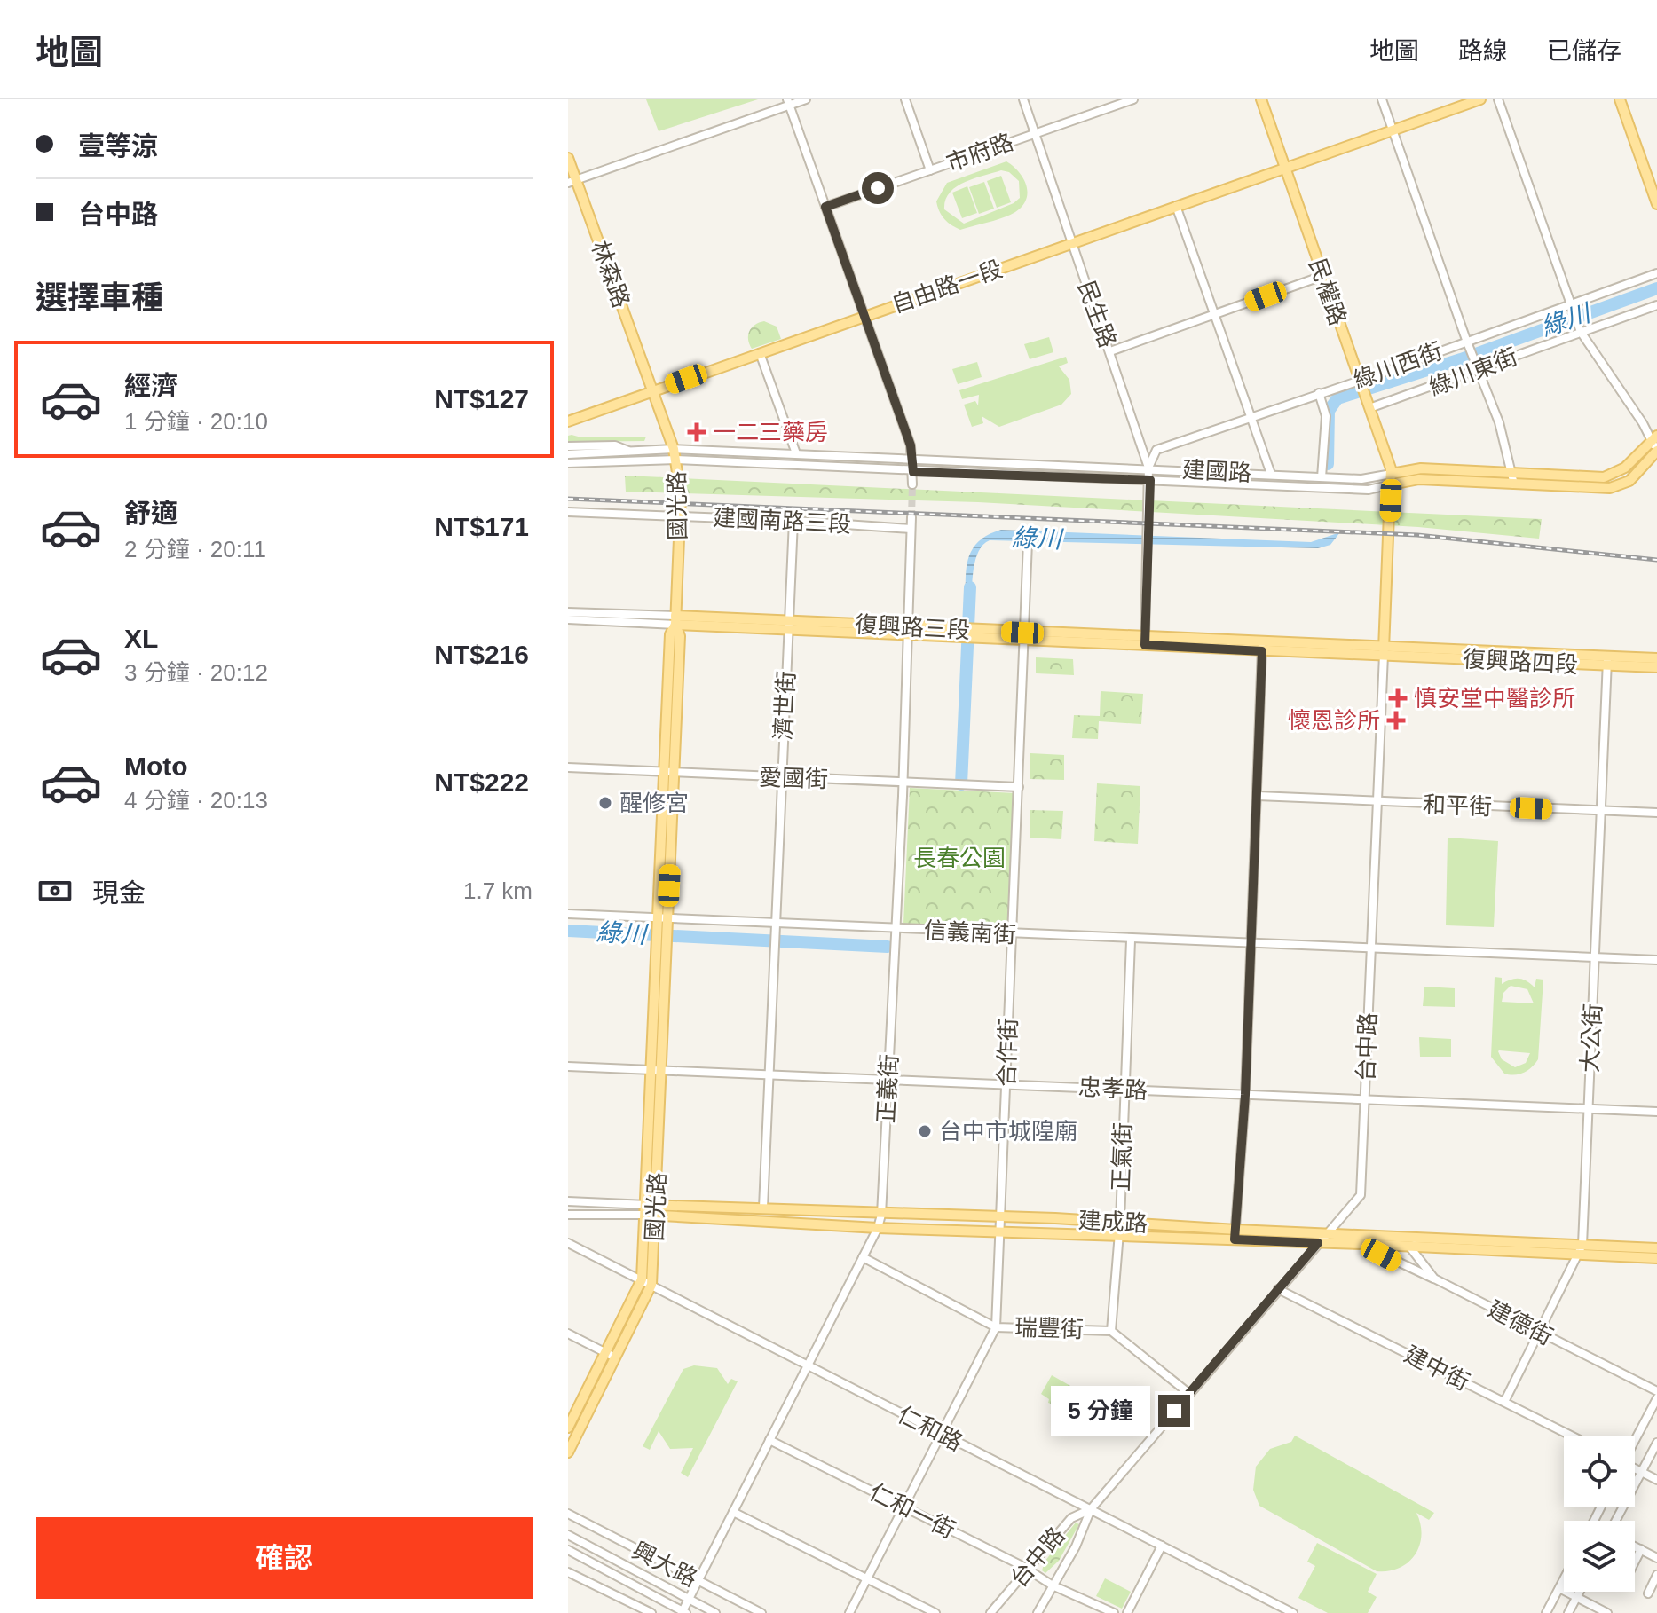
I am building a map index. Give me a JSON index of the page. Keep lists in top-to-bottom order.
{
  "streets": {
    "main road": [
      "林森路",
      "自由路一段",
      "民權路",
      "建國路",
      "國光路",
      "復興路三段",
      "復興路四段",
      "台中路",
      "建成路"
    ],
    "street": [
      "市府路",
      "民生路",
      "綠川西街",
      "綠川東街",
      "建國南路三段",
      "濟世街",
      "愛國街",
      "和平街",
      "信義南街",
      "大公街",
      "合作街",
      "正義街",
      "忠孝路",
      "正氣街",
      "建德街",
      "瑞豐街",
      "建中街",
      "仁和路",
      "仁和一街",
      "興大路"
    ]
  },
  "crossings": [
    ["市府路", "民生路"],
    ["林森路", "自由路一段"],
    ["林森路", "國光路"],
    ["自由路一段", "民權路"],
    ["自由路一段", "民生路"],
    ["自由路一段", "國光路"],
    ["民權路", "綠川西街"],
    ["民權路", "綠川東街"],
    ["民權路", "建國路"],
    ["民權路", "台中路"],
    ["民生路", "綠川西街"],
    ["民生路", "建國路"],
    ["民生路", "復興路三段"],
    ["綠川西街", "建國路"],
    ["建國路", "國光路"],
    ["建國路", "台中路"],
    ["國光路", "建國南路三段"],
    ["國光路", "復興路三段"],
    ["國光路", "愛國街"],
    ["國光路", "信義南街"],
    ["國光路", "忠孝路"],
    ["國光路", "建成路"],
    ["國光路", "仁和路"],
    ["建國南路三段", "濟世街"],
    ["建國南路三段", "正義街"],
    ["復興路三段", "復興路四段"],
    ["復興路三段", "濟世街"],
    ["復興路三段", "台中路"],
    ["復興路三段", "合作街"],
    ["復興路三段", "正義街"],
    ["復興路四段", "大公街"],
    ["復興路四段", "台中路"],
    ["濟世街", "愛國街"],
    ["濟世街", "信義南街"],
    ["濟世街", "忠孝路"],
    ["愛國街", "合作街"],
    ["愛國街", "正義街"],
    ["和平街", "大公街"],
    ["和平街", "台中路"],
    ["信義南街", "大公街"],
    ["信義南街", "台中路"],
    ["信義南街", "合作街"],
    ["信義南街", "正義街"],
    ["信義南街", "正氣街"],
    ["大公街", "忠孝路"],
    ["大公街", "建成路"],
    ["大公街", "建德街"],
    ["大公街", "建中街"],
    ["台中路", "忠孝路"],
    ["台中路", "建成路"],
    ["台中路", "瑞豐街"],
    ["台中路", "建中街"],
    ["台中路", "仁和路"],
    ["台中路", "仁和一街"],
    ["合作街", "忠孝路"],
    ["合作街", "建成路"],
    ["合作街", "瑞豐街"],
    ["合作街", "仁和路"],
    ["合作街", "仁和一街"],
    ["正義街", "忠孝路"],
    ["正義街", "建成路"],
    ["正義街", "瑞豐街"],
    ["正義街", "仁和路"],
    ["正義街", "仁和一街"],
    ["正義街", "興大路"],
    ["忠孝路", "正氣街"],
    ["正氣街", "建成路"],
    ["正氣街", "瑞豐街"],
    ["建成路", "建德街"]
  ],
  "water": ["綠川"],
  "parks": ["長春公園"],
  "places": {
    "health": ["一二三藥房", "慎安堂中醫診所", "懷恩診所"],
    "other": ["醒修宮", "台中市城隍廟"]
  },
  "page": {
    "header": "地圖",
    "nav": ["地圖", "路線", "已儲存"],
    "banner": ["壹等涼", "台中路"],
    "heading": "選擇車種",
    "list": [
      {
        "name": "經濟",
        "note": "1 分鐘 · 20:10",
        "value": "NT$127"
      },
      {
        "name": "舒適",
        "note": "2 分鐘 · 20:11",
        "value": "NT$171"
      },
      {
        "name": "XL",
        "note": "3 分鐘 · 20:12",
        "value": "NT$216"
      },
      {
        "name": "Moto",
        "note": "4 分鐘 · 20:13",
        "value": "NT$222"
      }
    ],
    "pay": ["現金", "1.7 km"],
    "bubble": "5 分鐘",
    "buttons": "確認"
  }
}
